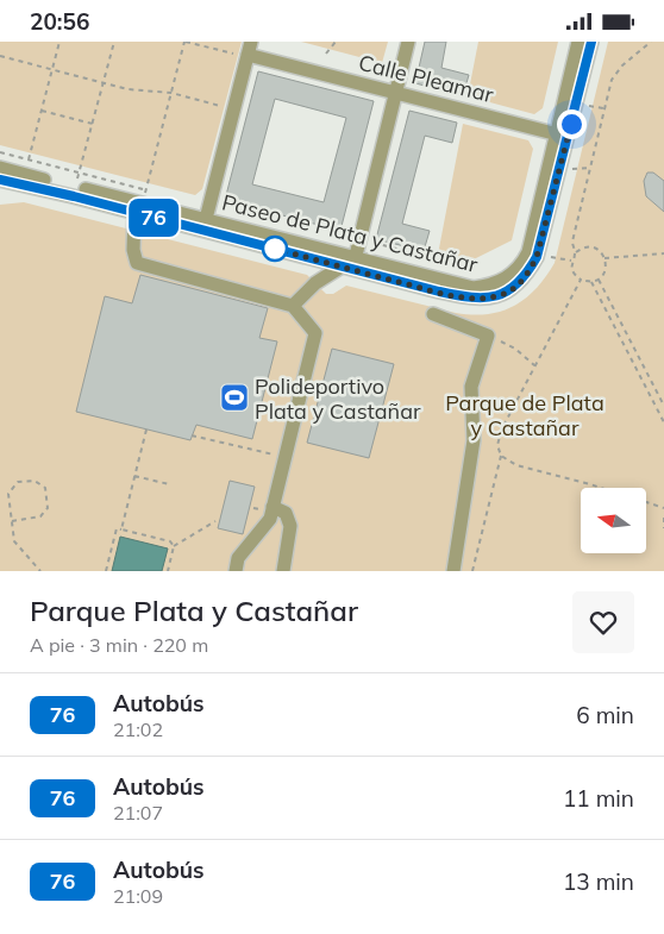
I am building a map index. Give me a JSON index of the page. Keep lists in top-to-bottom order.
{
  "streets": {
    "street": ["Calle Pleamar", "Paseo de Plata y Castañar"]
  },
  "crossings": [
    ["Calle Pleamar", "Paseo de Plata y Castañar"]
  ],
  "parks": ["Parque de Plata y Castañar"],
  "places": {
    "sports": ["Polideportivo Plata y Castañar"]
  },
  "lines": ["bus line 76"],
  "north": "left",
  "page": {
    "status": "20:56",
    "on_map": "76",
    "heading": ["Parque Plata y Castañar", "A pie · 3 min · 220 m"],
    "list": [
      {
        "mark": "76",
        "name": "Autobús",
        "note": "21:02",
        "value": "6 min"
      },
      {
        "mark": "76",
        "name": "Autobús",
        "note": "21:07",
        "value": "11 min"
      },
      {
        "mark": "76",
        "name": "Autobús",
        "note": "21:09",
        "value": "13 min"
      }
    ]
  }
}
